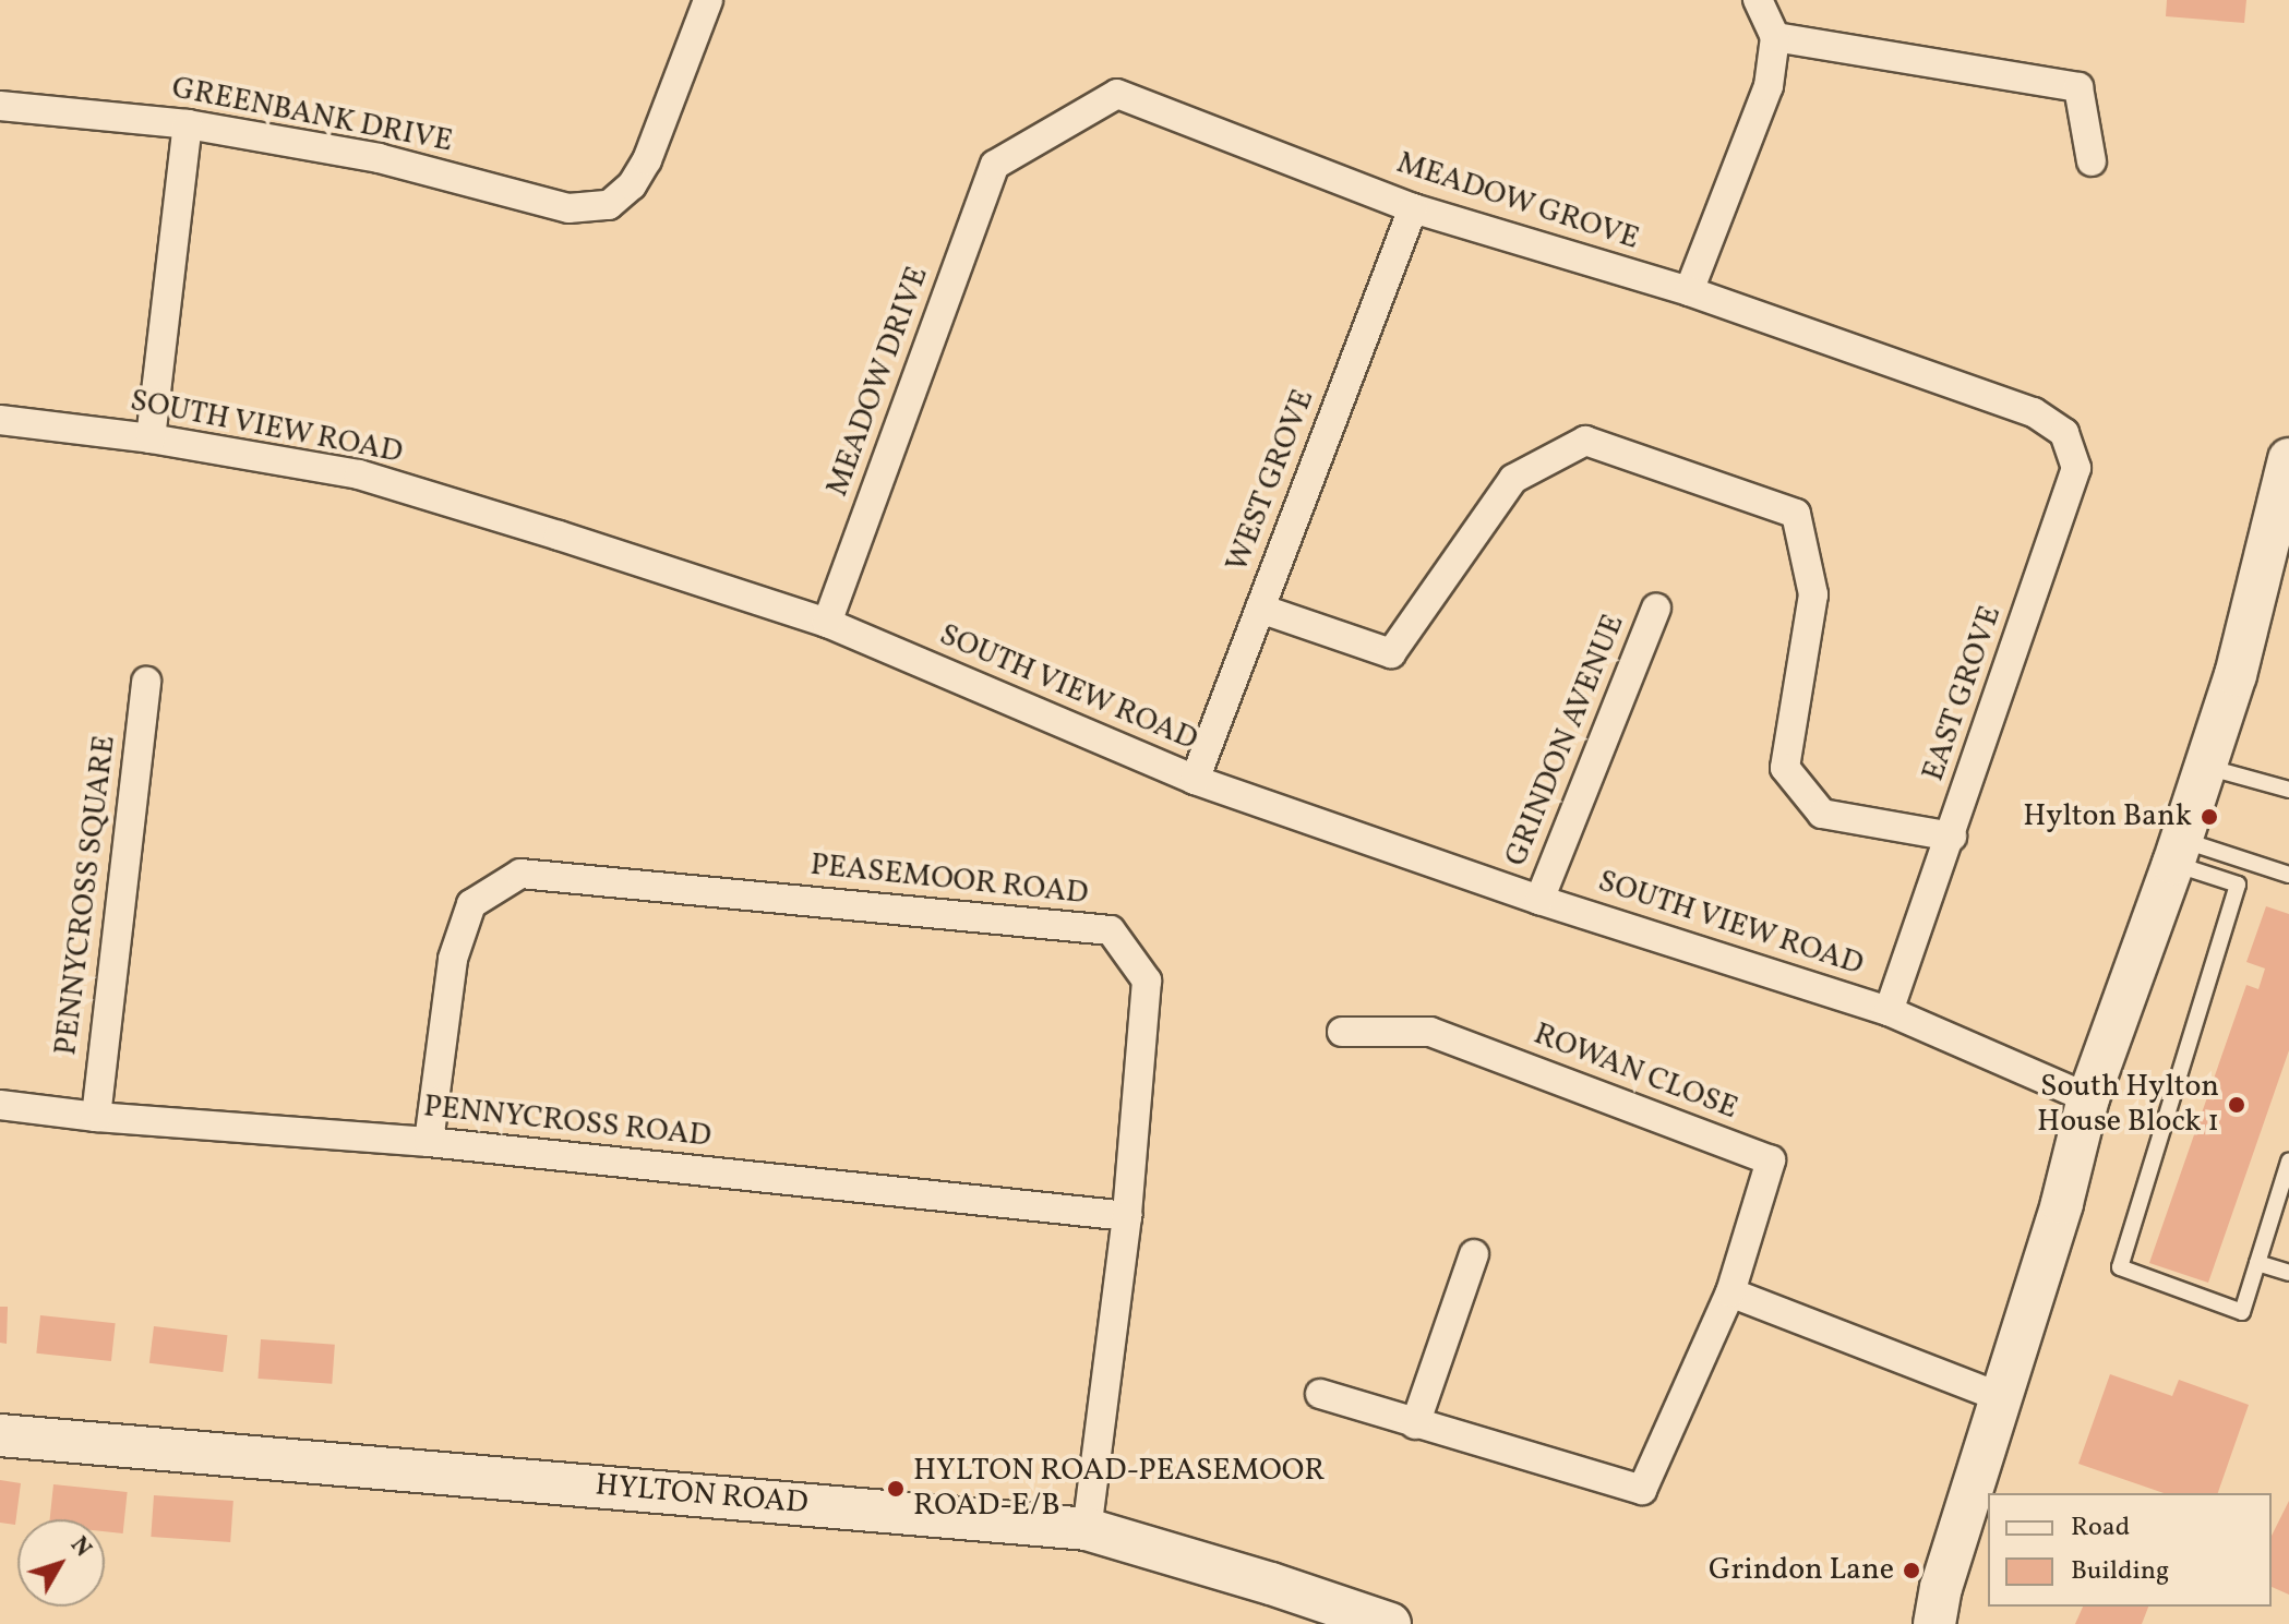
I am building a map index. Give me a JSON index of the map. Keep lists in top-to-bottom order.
{
  "streets": {
    "street": [
      "GREENBANK DRIVE",
      "MEADOW GROVE",
      "MEADOW DRIVE",
      "SOUTH VIEW ROAD",
      "WEST GROVE",
      "EAST GROVE",
      "GRINDON AVENUE",
      "PEASEMOOR ROAD",
      "PENNYCROSS SQUARE",
      "ROWAN CLOSE",
      "PENNYCROSS ROAD",
      "HYLTON ROAD"
    ]
  },
  "crossings": [
    ["MEADOW GROVE", "MEADOW DRIVE"],
    ["MEADOW GROVE", "WEST GROVE"],
    ["MEADOW GROVE", "EAST GROVE"],
    ["MEADOW DRIVE", "SOUTH VIEW ROAD"],
    ["SOUTH VIEW ROAD", "WEST GROVE"],
    ["SOUTH VIEW ROAD", "EAST GROVE"],
    ["SOUTH VIEW ROAD", "GRINDON AVENUE"],
    ["PEASEMOOR ROAD", "PENNYCROSS ROAD"],
    ["PEASEMOOR ROAD", "HYLTON ROAD"],
    ["PENNYCROSS SQUARE", "PENNYCROSS ROAD"]
  ],
  "places": [
    "Hylton Bank",
    "South Hylton House Block 1",
    "HYLTON ROAD-PEASEMOOR ROAD-E/B",
    "Grindon Lane"
  ],
  "legend": ["Road", "Building"],
  "north": "top right"
}
